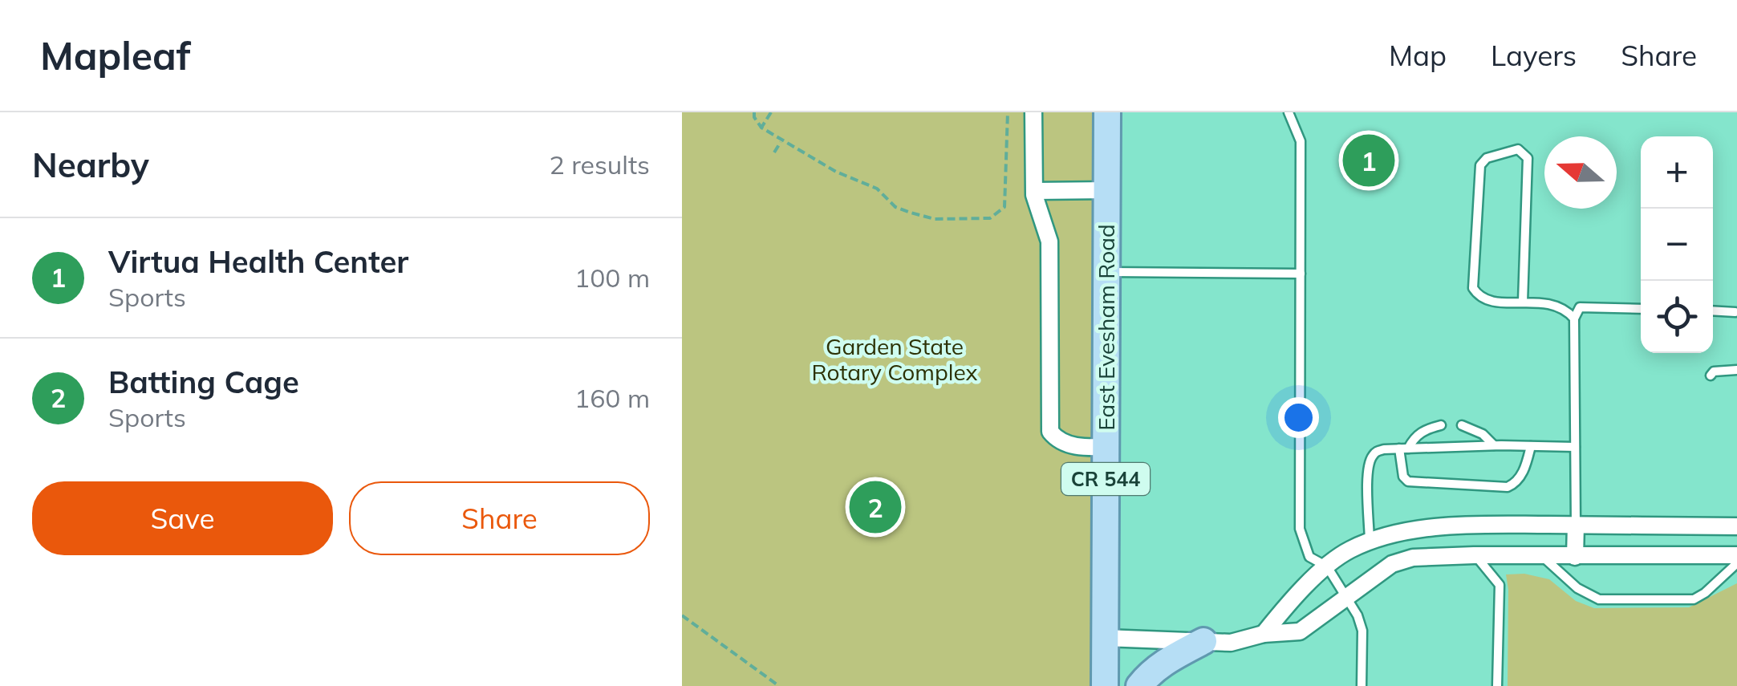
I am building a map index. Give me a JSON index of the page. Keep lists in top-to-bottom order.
{
  "streets": {
    "main road": ["East Evesham Road", "CR 544"]
  },
  "parks": ["Garden State Rotary Complex"],
  "north": "left",
  "page": {
    "header": "Mapleaf",
    "nav": ["Map", "Layers", "Share"],
    "heading": ["Nearby", "2 results"],
    "pins": ["1", "2"],
    "map_buttons": ["+", "−"],
    "list": [
      {
        "mark": "1",
        "name": "Virtua Health Center",
        "note": "Sports",
        "value": "100 m"
      },
      {
        "mark": "2",
        "name": "Batting Cage",
        "note": "Sports",
        "value": "160 m"
      }
    ],
    "buttons": ["Save", "Share"]
  }
}
